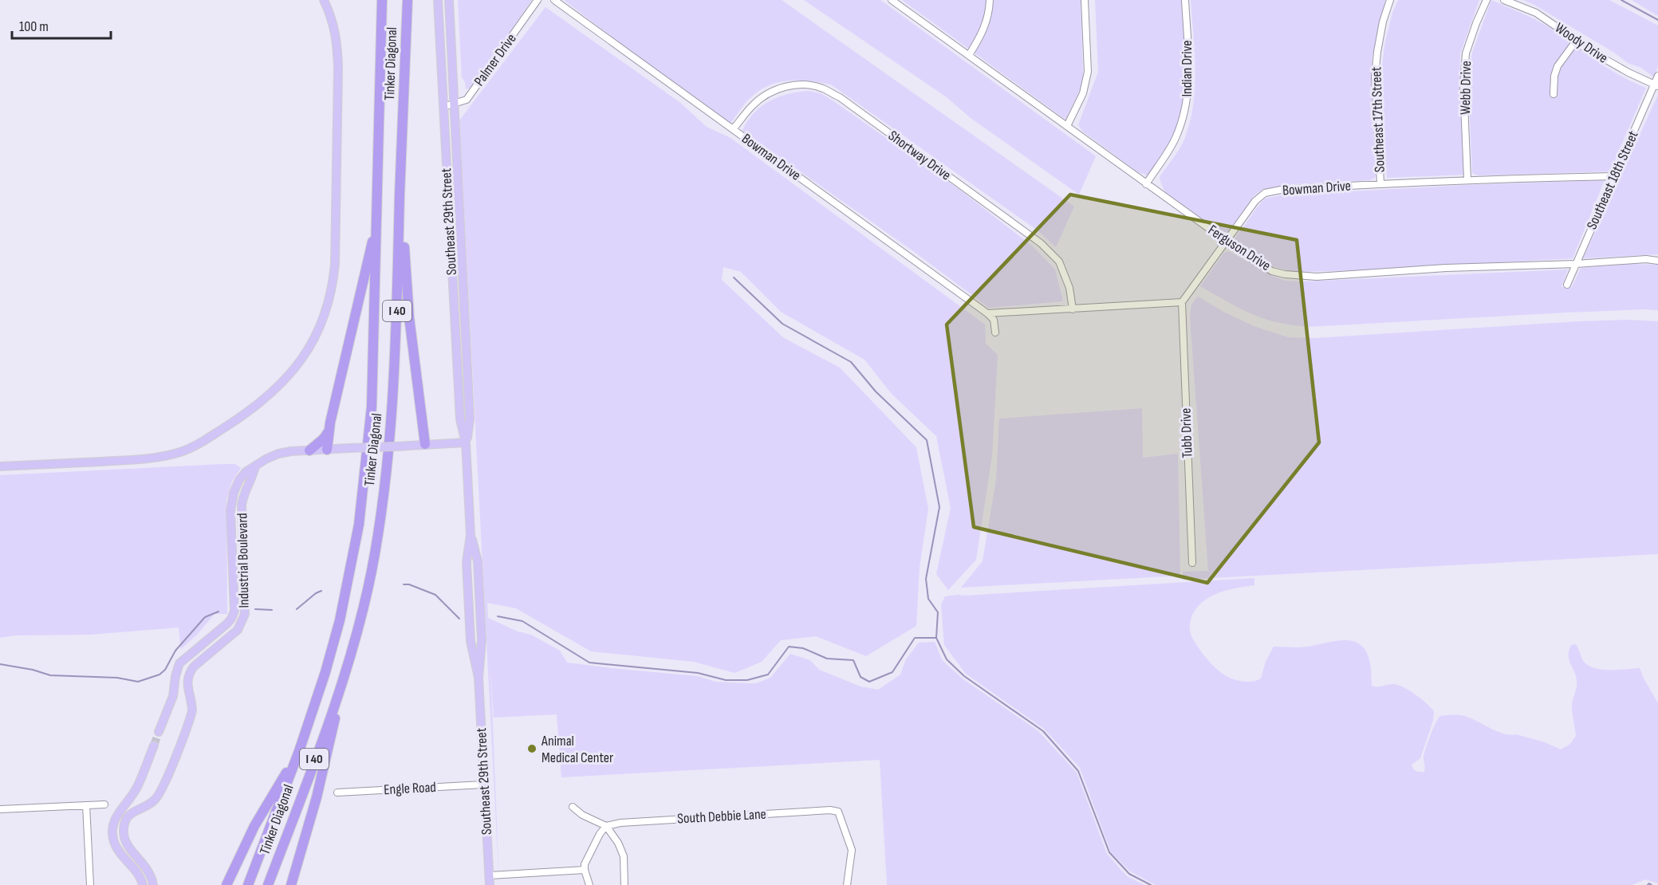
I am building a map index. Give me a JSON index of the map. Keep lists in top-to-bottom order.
{
  "streets": {
    "highway": ["Tinker Diagonal", "I 40"],
    "main road": ["Southeast 29th Street", "Industrial Boulevard"],
    "street": [
      "Woody Drive",
      "Palmer Drive",
      "Indian Drive",
      "Webb Drive",
      "Southeast 17th Street",
      "Shortway Drive",
      "Bowman Drive",
      "Southeast 18th Street",
      "Ferguson Drive",
      "Tubb Drive",
      "Engle Road",
      "South Debbie Lane"
    ]
  },
  "crossings": [
    ["Woody Drive", "Southeast 18th Street"],
    ["Palmer Drive", "Southeast 29th Street"],
    ["Indian Drive", "Ferguson Drive"],
    ["Webb Drive", "Bowman Drive"],
    ["Southeast 17th Street", "Bowman Drive"],
    ["Shortway Drive", "Bowman Drive"],
    ["Bowman Drive", "Southeast 18th Street"],
    ["Bowman Drive", "Ferguson Drive"],
    ["Bowman Drive", "Tubb Drive"],
    ["Southeast 18th Street", "Ferguson Drive"],
    ["Southeast 29th Street", "Industrial Boulevard"],
    ["Southeast 29th Street", "Engle Road"]
  ],
  "places": ["Animal Medical Center"],
  "scale_bar": "100 m"
}
